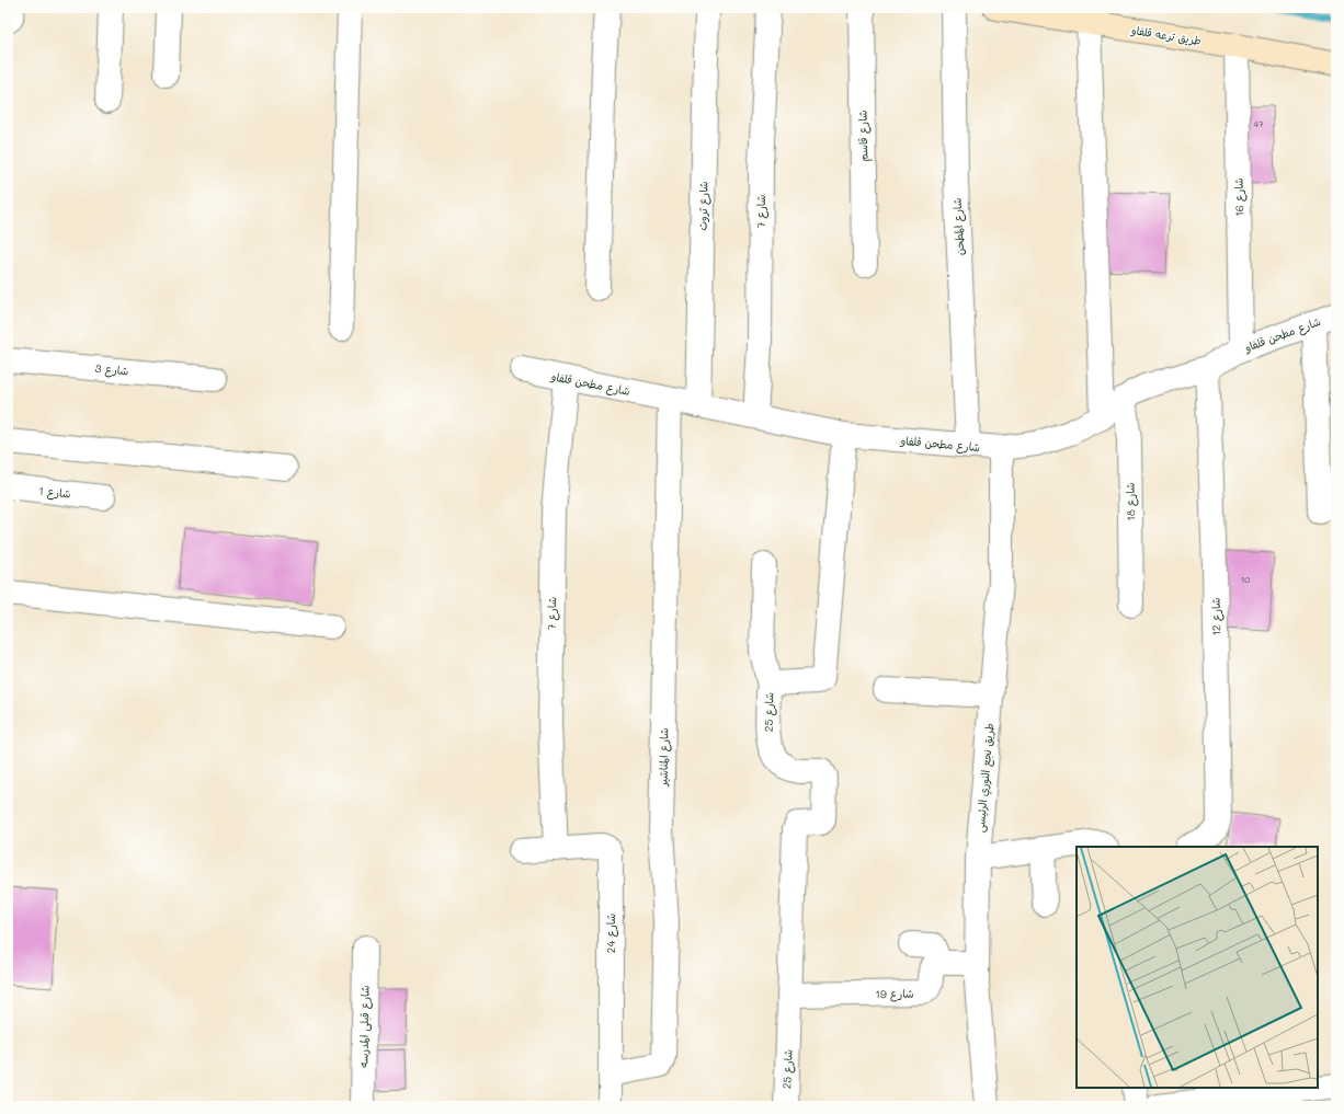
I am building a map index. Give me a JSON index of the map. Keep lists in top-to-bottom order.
{
  "streets": {
    "street": [
      "طريق ترعه قلفاو",
      "شارع قاسم",
      "شارع 16",
      "شارع ثروت",
      "شارع 7",
      "شارع المطحن",
      "شارع مطحن قلفاو",
      "شارع 3",
      "شارع 1",
      "شارع 18",
      "شارع 12",
      "شارع 25",
      "شارع المناشير",
      "طريق نجع النوري الرئيسى",
      "شارع 24",
      "شارع 19",
      "شارع قبلى المدرسه"
    ]
  },
  "crossings": [
    ["طريق ترعه قلفاو", "شارع 16"],
    ["شارع 16", "شارع مطحن قلفاو"],
    ["شارع ثروت", "شارع مطحن قلفاو"],
    ["شارع 7", "شارع مطحن قلفاو"],
    ["شارع 7", "شارع 24"],
    ["شارع المطحن", "شارع مطحن قلفاو"],
    ["شارع مطحن قلفاو", "شارع 18"],
    ["شارع مطحن قلفاو", "شارع 12"],
    ["شارع مطحن قلفاو", "شارع 25"],
    ["شارع مطحن قلفاو", "شارع المناشير"],
    ["شارع مطحن قلفاو", "طريق نجع النوري الرئيسى"],
    ["شارع 25", "شارع 19"],
    ["شارع المناشير", "شارع 24"]
  ],
  "house_numbers": ["47", "10"]
}
